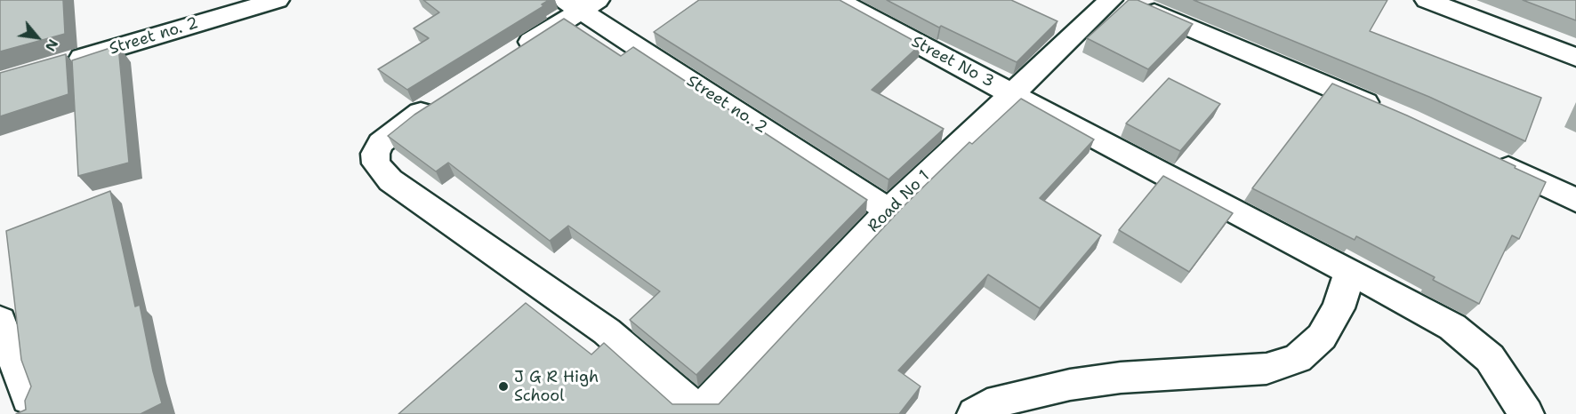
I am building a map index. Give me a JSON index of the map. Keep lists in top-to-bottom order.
{
  "streets": {
    "street": ["Street no. 2", "Street No 3", "Road No 1"]
  },
  "crossings": [
    ["Street no. 2", "Road No 1"],
    ["Street No 3", "Road No 1"]
  ],
  "places": ["J G R High School"],
  "north": "bottom right"
}
